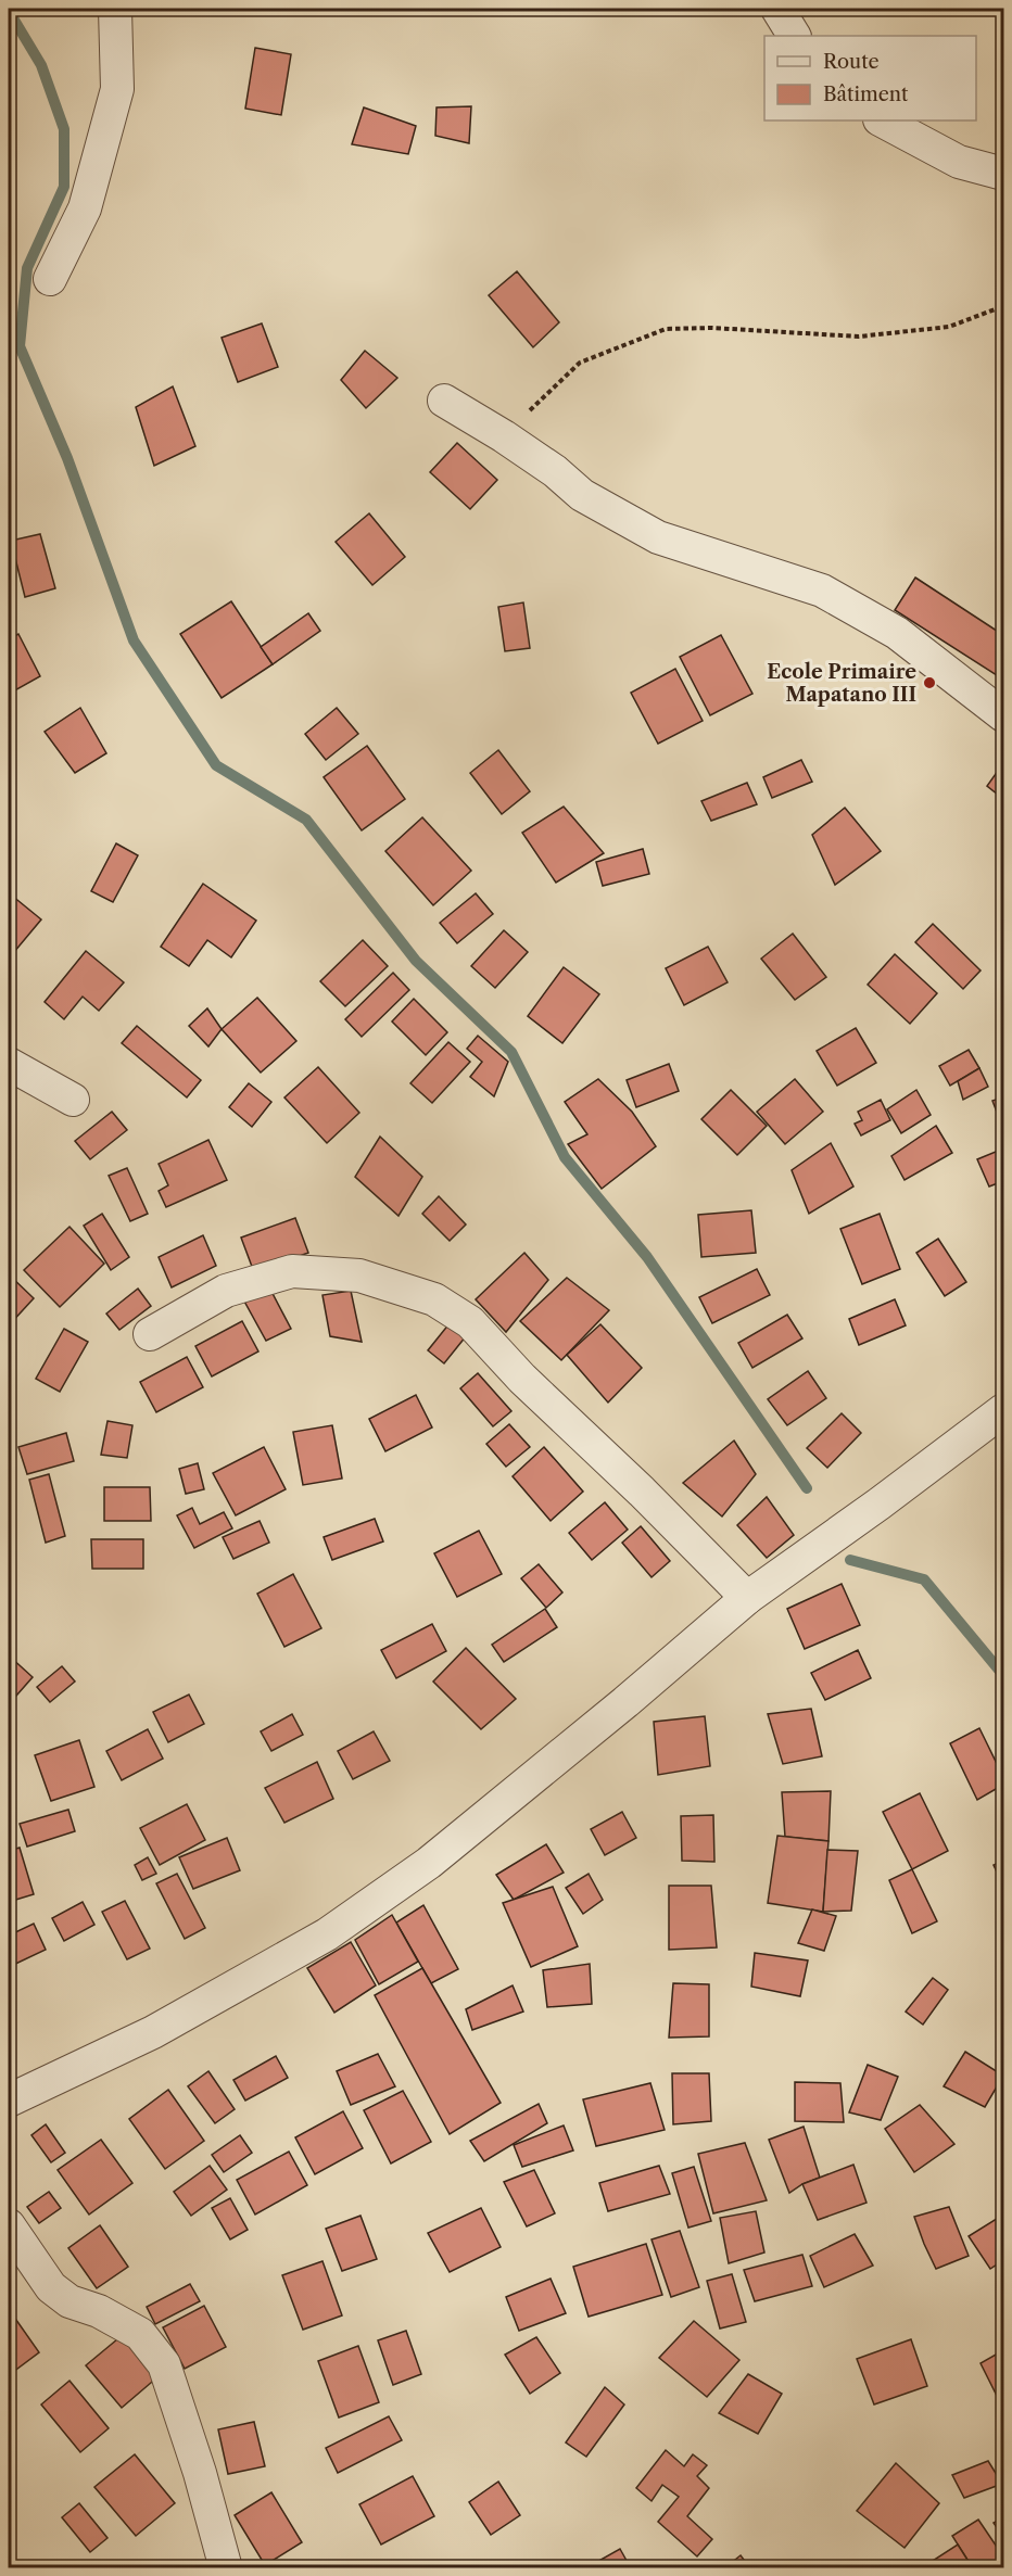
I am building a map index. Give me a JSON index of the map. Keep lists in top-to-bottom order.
{
  "places": ["Ecole Primaire Mapatano III"],
  "legend": ["Route", "Bâtiment"]
}
